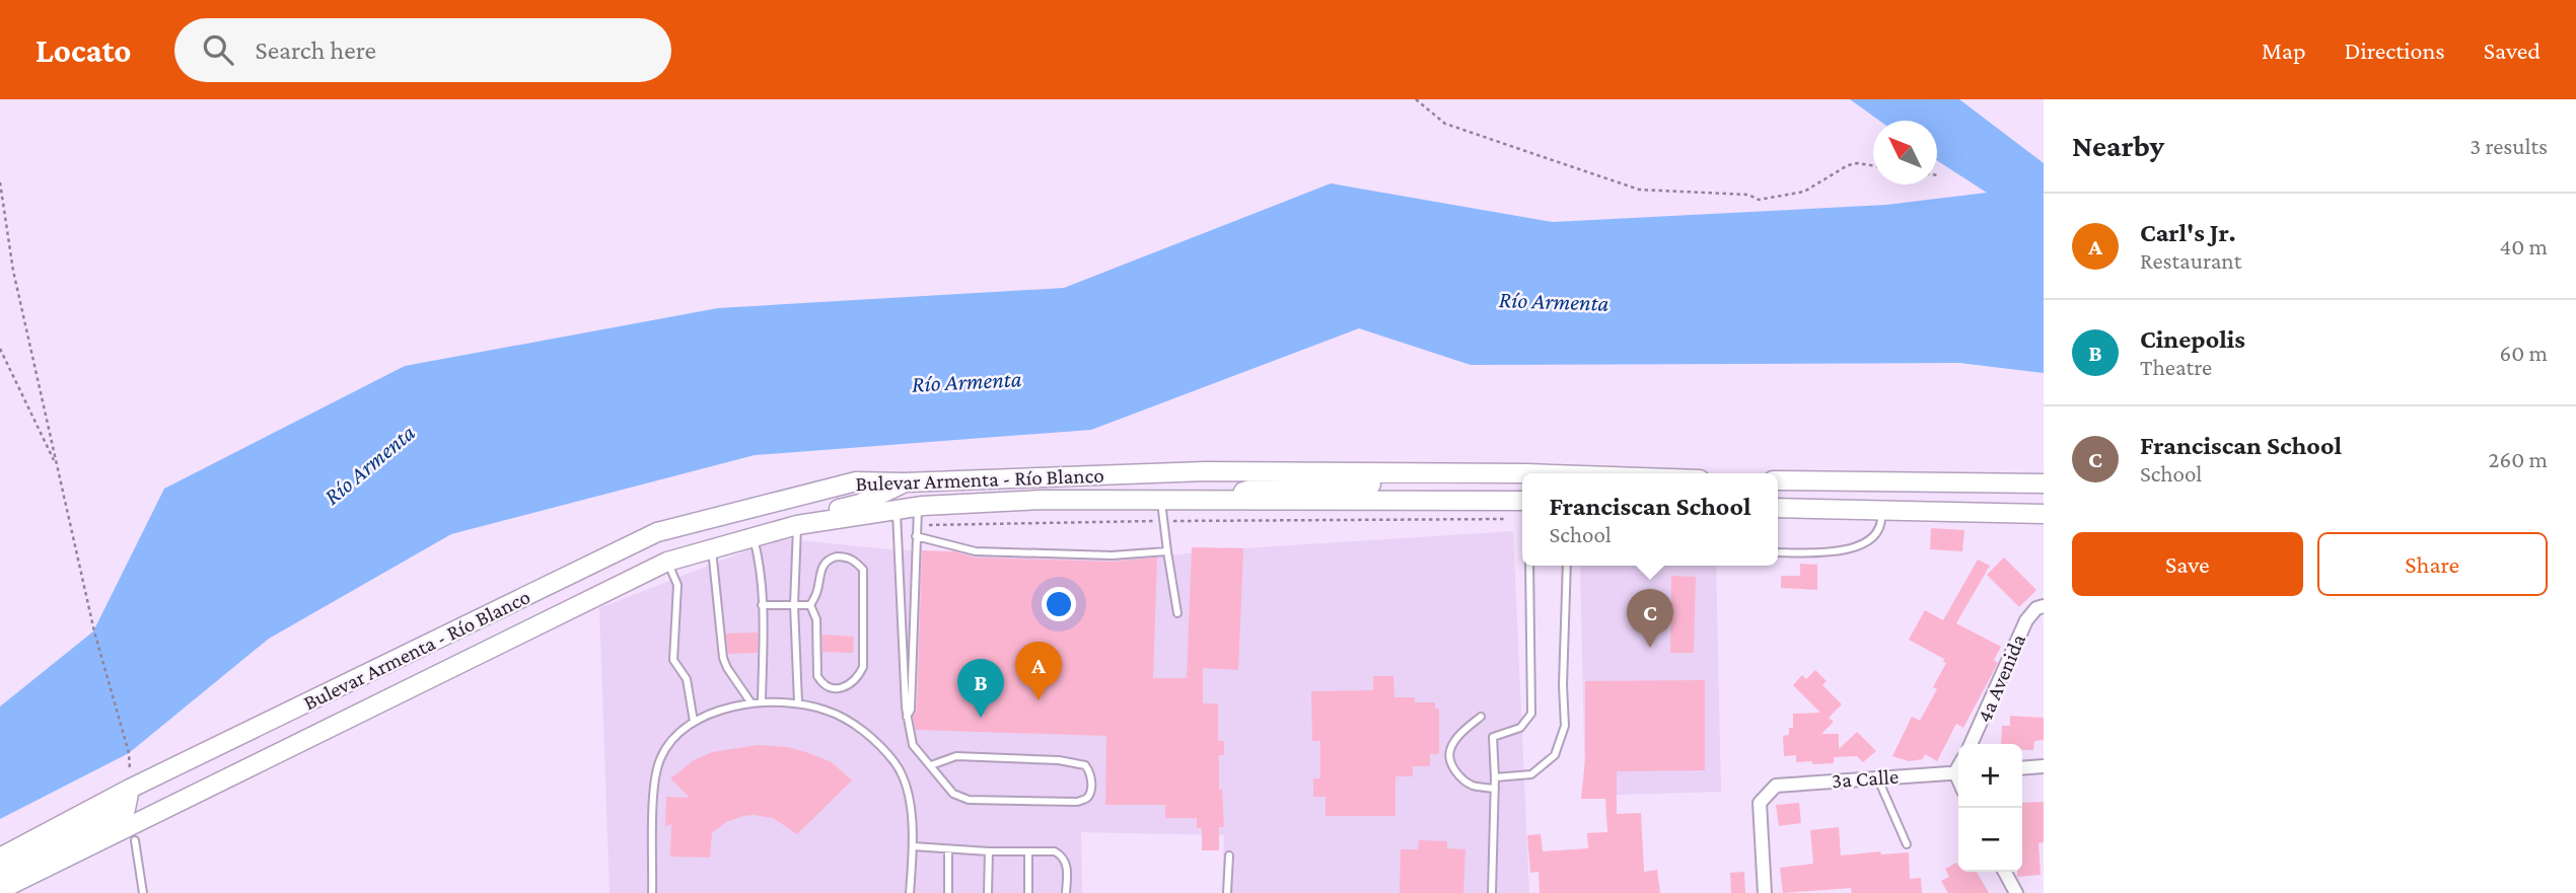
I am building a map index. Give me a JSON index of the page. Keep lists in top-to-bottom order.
{
  "streets": {
    "main road": ["Bulevar Armenta - Río Blanco"],
    "street": ["4a Avenida", "3a Calle"]
  },
  "water": ["Río Armenta"],
  "north": "top left",
  "page": {
    "header": "Locato",
    "search": "Search here",
    "nav": ["Map", "Directions", "Saved"],
    "heading": ["Nearby", "3 results"],
    "list": [
      {
        "mark": "A",
        "name": "Carl's Jr.",
        "note": "Restaurant",
        "value": "40 m"
      },
      {
        "mark": "B",
        "name": "Cinepolis",
        "note": "Theatre",
        "value": "60 m"
      },
      {
        "mark": "C",
        "name": "Franciscan School",
        "note": "School",
        "value": "260 m"
      }
    ],
    "popup": ["Franciscan School", "School"],
    "buttons": ["Save", "Share"],
    "pins": ["C", "A", "B"],
    "map_buttons": ["+", "−"]
  }
}
